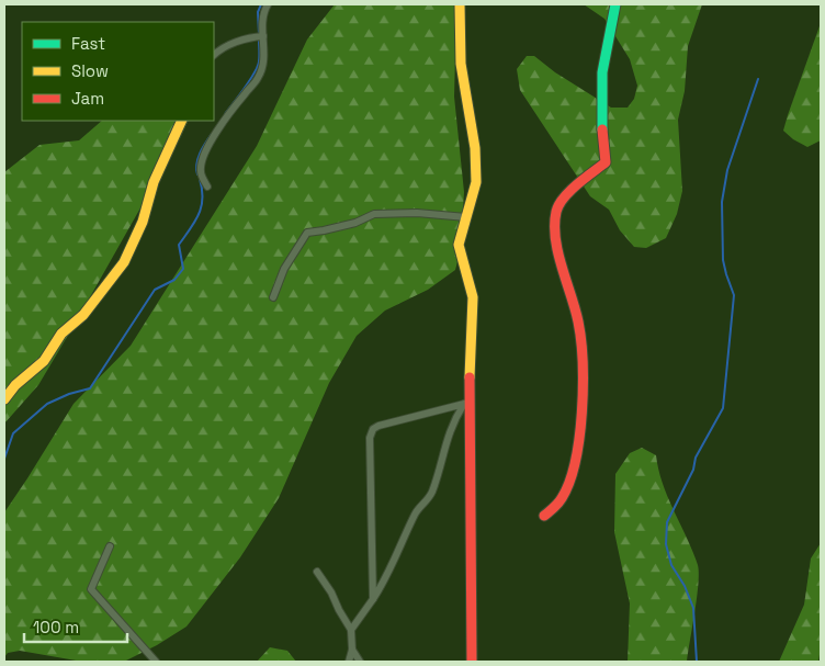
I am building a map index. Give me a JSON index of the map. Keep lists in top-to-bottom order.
{
  "legend": ["Fast", "Slow", "Jam"],
  "scale_bar": "100 m"
}
